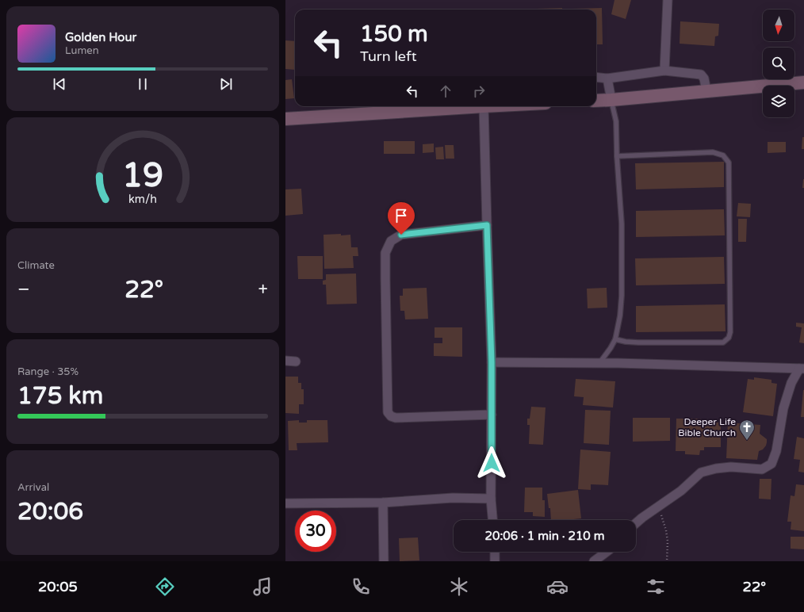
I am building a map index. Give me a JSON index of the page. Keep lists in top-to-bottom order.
{
  "places": {
    "church": ["Deeper Life Bible Church"]
  },
  "north": "bottom",
  "page": {
    "turn": ["150 m", "Turn left"],
    "song": ["Golden Hour", "Lumen"],
    "tile": [
      "Climate",
      ["Range · 35%", "175 km"],
      ["Arrival", "20:06"]
    ],
    "heat": ["−", "22°", "+"],
    "limit": "30",
    "trip": "20:06 · 1 min · 210 m",
    "tabs": ["20:05", "22°"],
    "gauge": ["19", "km/h"]
  }
}
